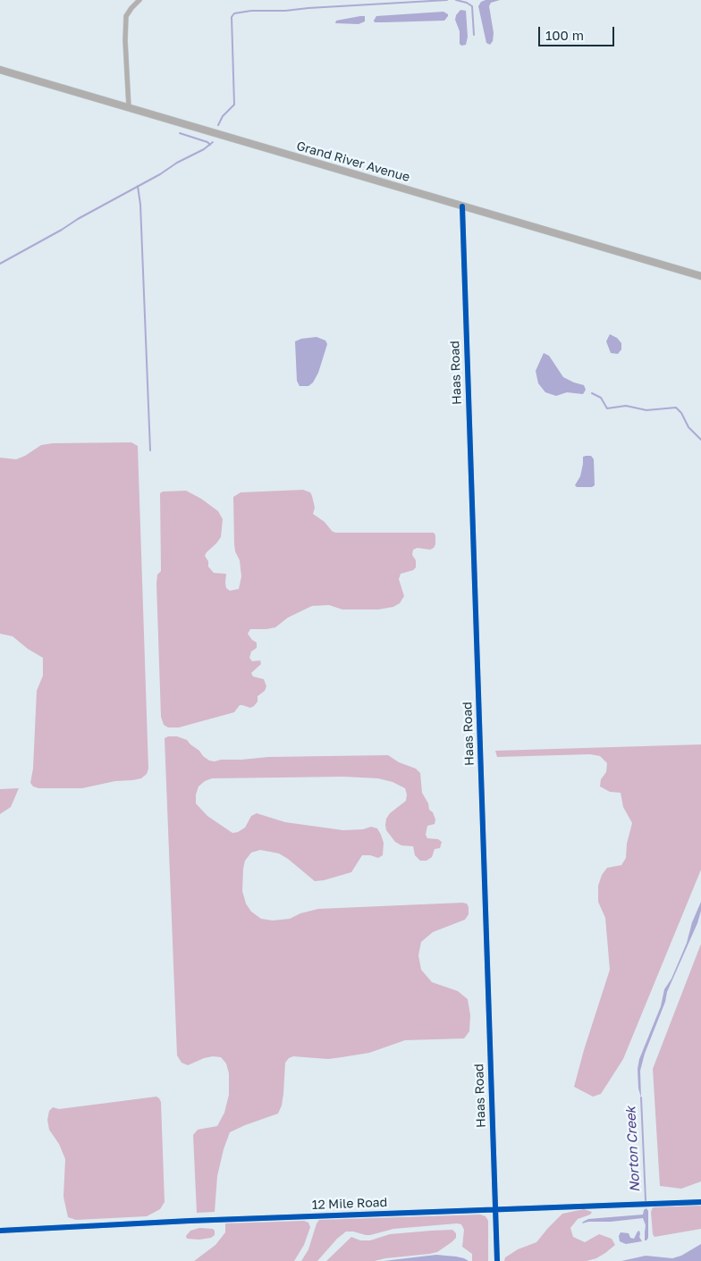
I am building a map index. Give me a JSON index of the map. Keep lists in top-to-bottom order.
{
  "streets": {
    "main road": ["Grand River Avenue"],
    "street": ["Haas Road", "12 Mile Road"]
  },
  "crossings": [
    ["Grand River Avenue", "Haas Road"],
    ["Haas Road", "12 Mile Road"]
  ],
  "water": ["Norton Creek"],
  "scale_bar": "100 m"
}
